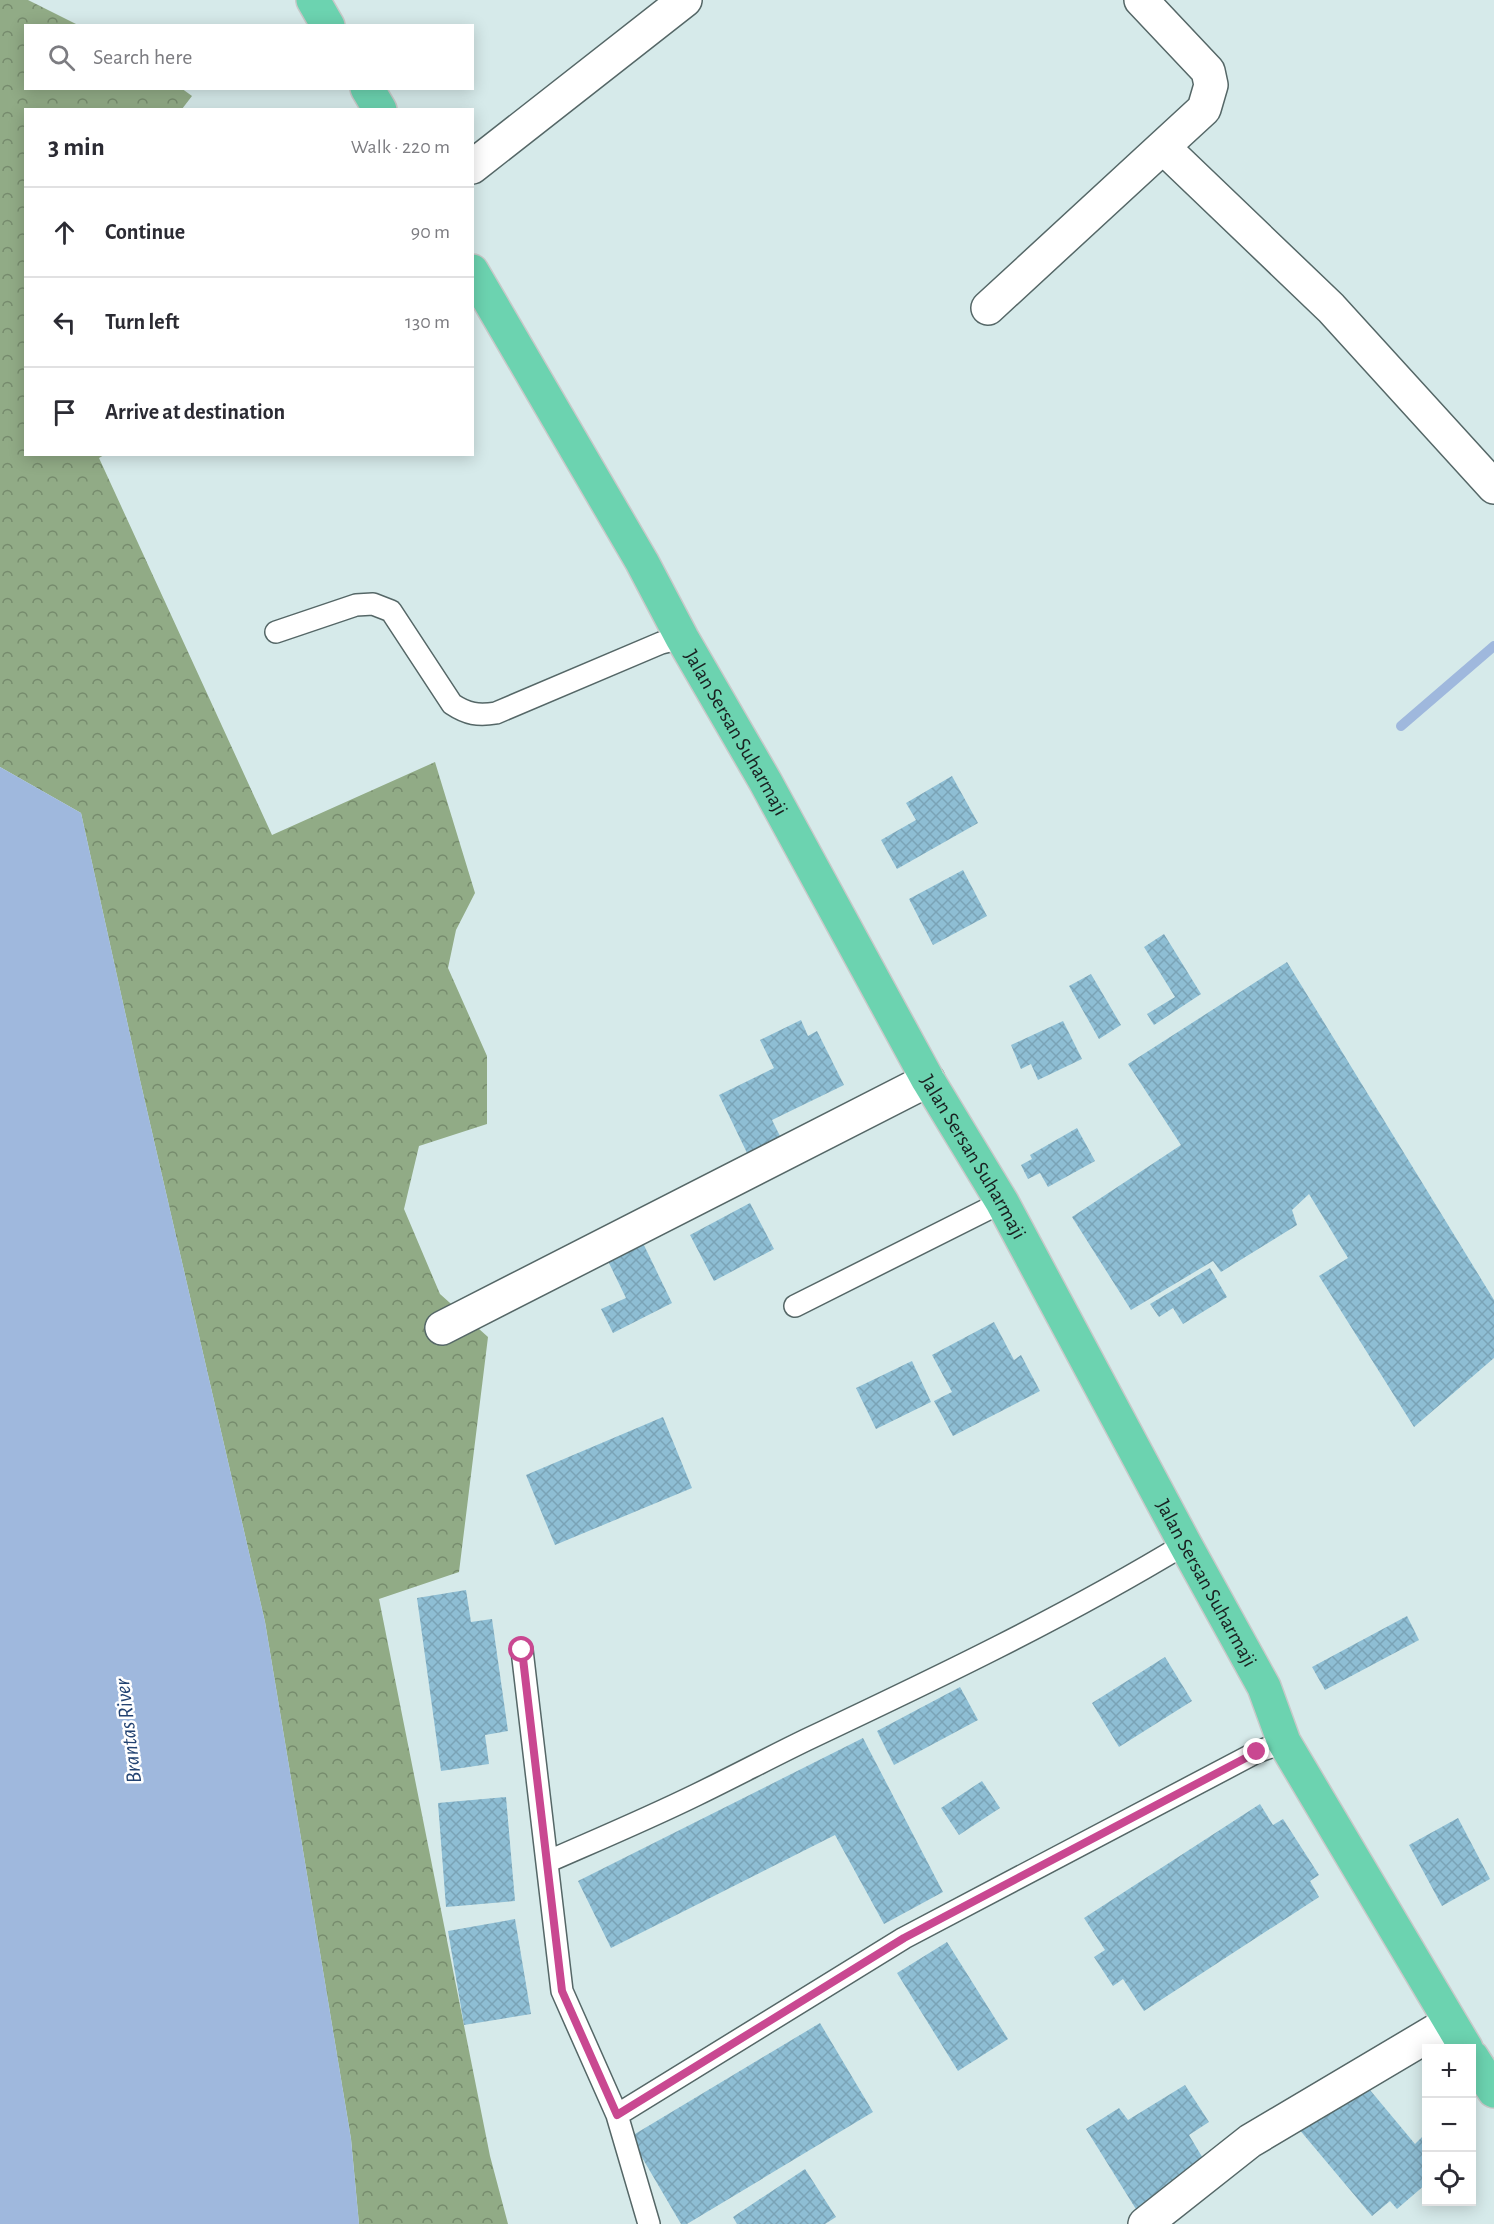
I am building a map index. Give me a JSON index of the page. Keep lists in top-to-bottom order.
{
  "streets": {
    "highway": ["Jalan Sersan Suharmaji"]
  },
  "water": ["Brantas River"],
  "page": {
    "search": "Search here",
    "heading": ["3 min", "Walk · 220 m"],
    "list": [
      ["Continue", "90 m"],
      ["Turn left", "130 m"],
      "Arrive at destination"
    ],
    "map_buttons": ["+", "−"]
  }
}
